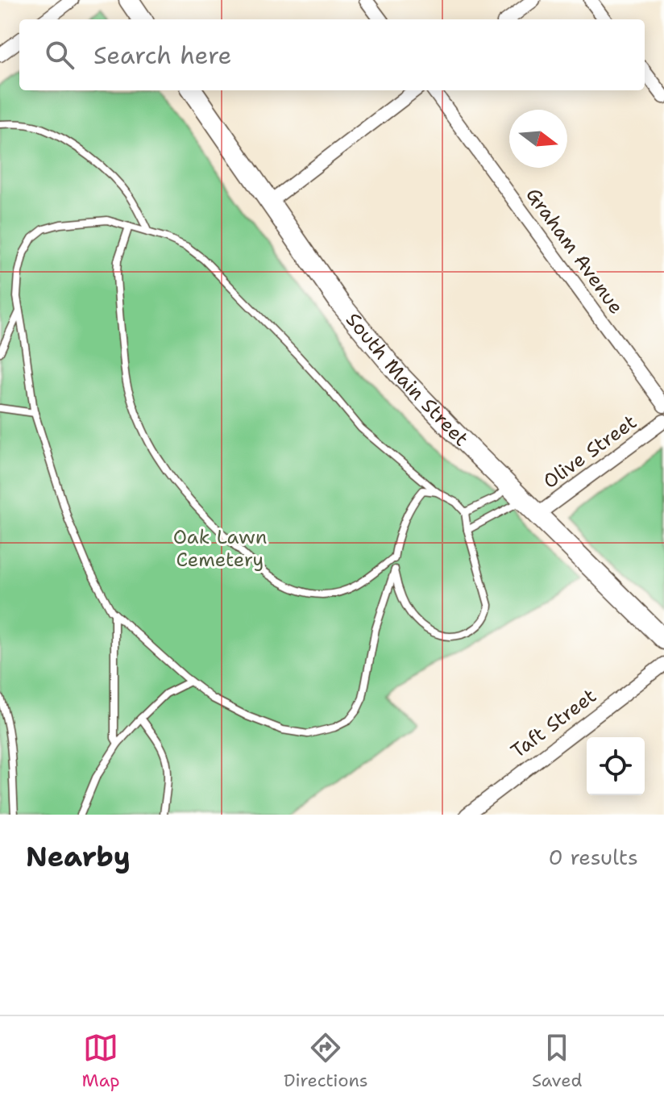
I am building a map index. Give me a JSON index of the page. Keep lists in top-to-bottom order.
{
  "streets": {
    "main road": ["South Main Street"],
    "street": ["Graham Avenue", "Olive Street", "Taft Street"]
  },
  "crossings": [
    ["South Main Street", "Olive Street"]
  ],
  "parks": ["Oak Lawn Cemetery"],
  "north": "right",
  "page": {
    "search": "Search here",
    "heading": ["Nearby", "0 results"],
    "nav": ["Map", "Directions", "Saved"]
  }
}
